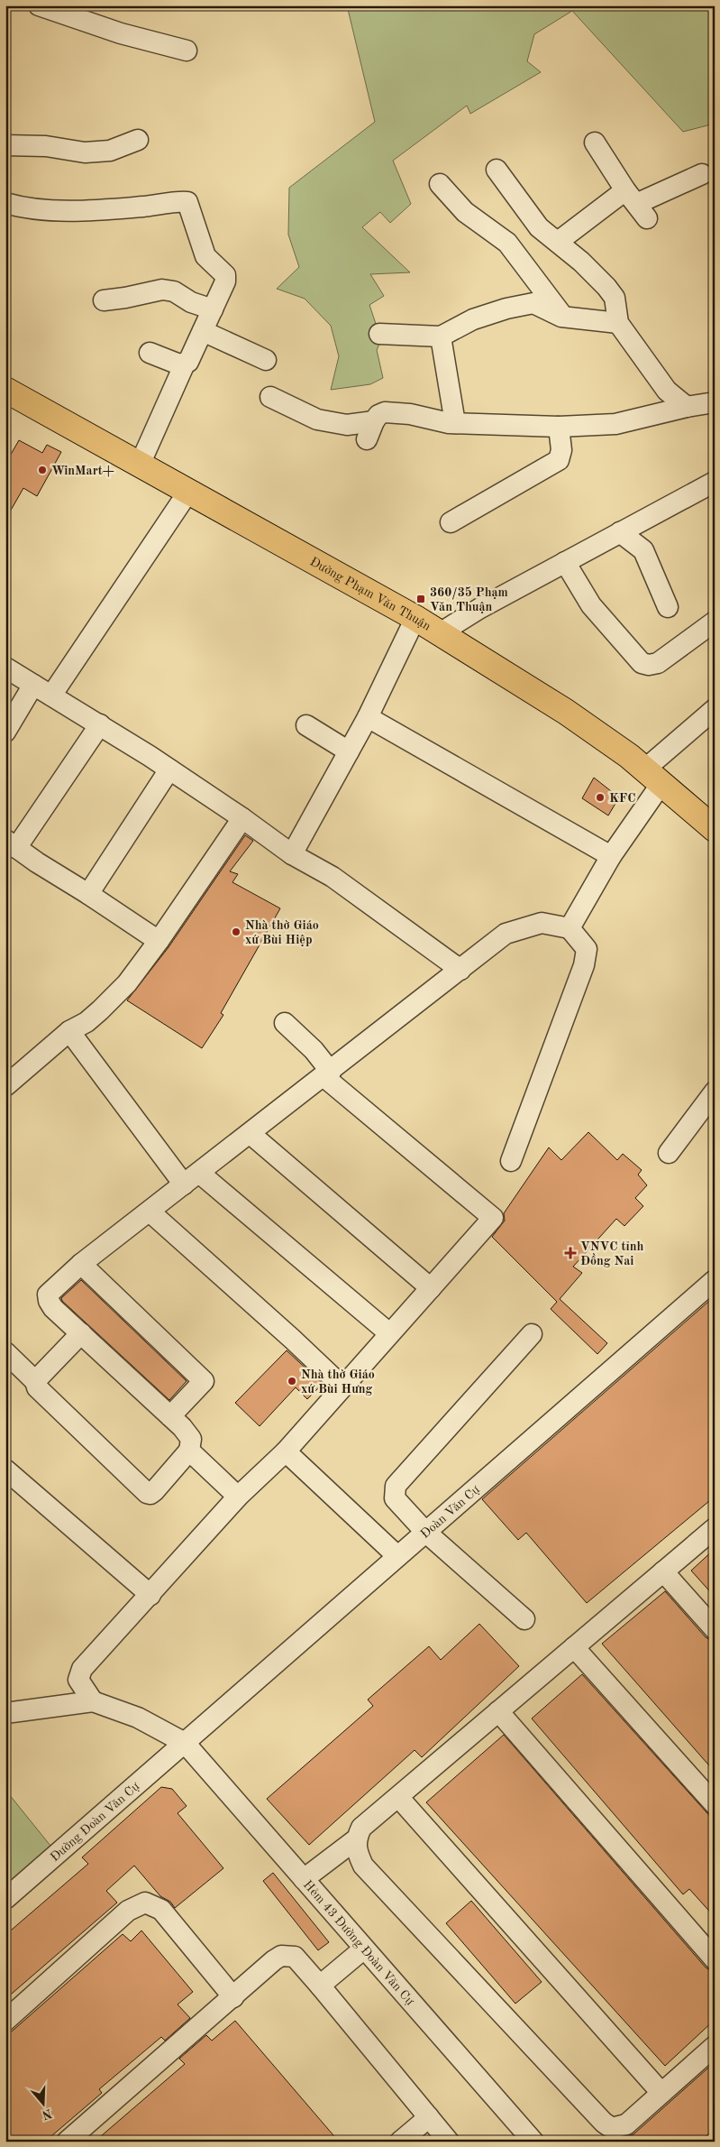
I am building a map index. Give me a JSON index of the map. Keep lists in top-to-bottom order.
{
  "streets": {
    "main road": ["Đường Phạm Văn Thuận"],
    "street": ["Đoàn Văn Cự", "Đường Đoàn Văn Cự", "Hẻm 43 Đường Đoàn Văn Cự"]
  },
  "crossings": [
    ["Đoàn Văn Cự", "Đường Đoàn Văn Cự"],
    ["Đoàn Văn Cự", "Hẻm 43 Đường Đoàn Văn Cự"],
    ["Đường Đoàn Văn Cự", "Hẻm 43 Đường Đoàn Văn Cự"]
  ],
  "places": {
    "other": [
      "WinMart+",
      "KFC",
      "Nhà thờ Giáo xứ Bùi Hiệp",
      "Nhà thờ Giáo xứ Bùi Hưng"
    ],
    "transit": ["360/35 Phạm Văn Thuận"],
    "health": ["VNVC tỉnh Đồng Nai"]
  },
  "north": "bottom"
}
